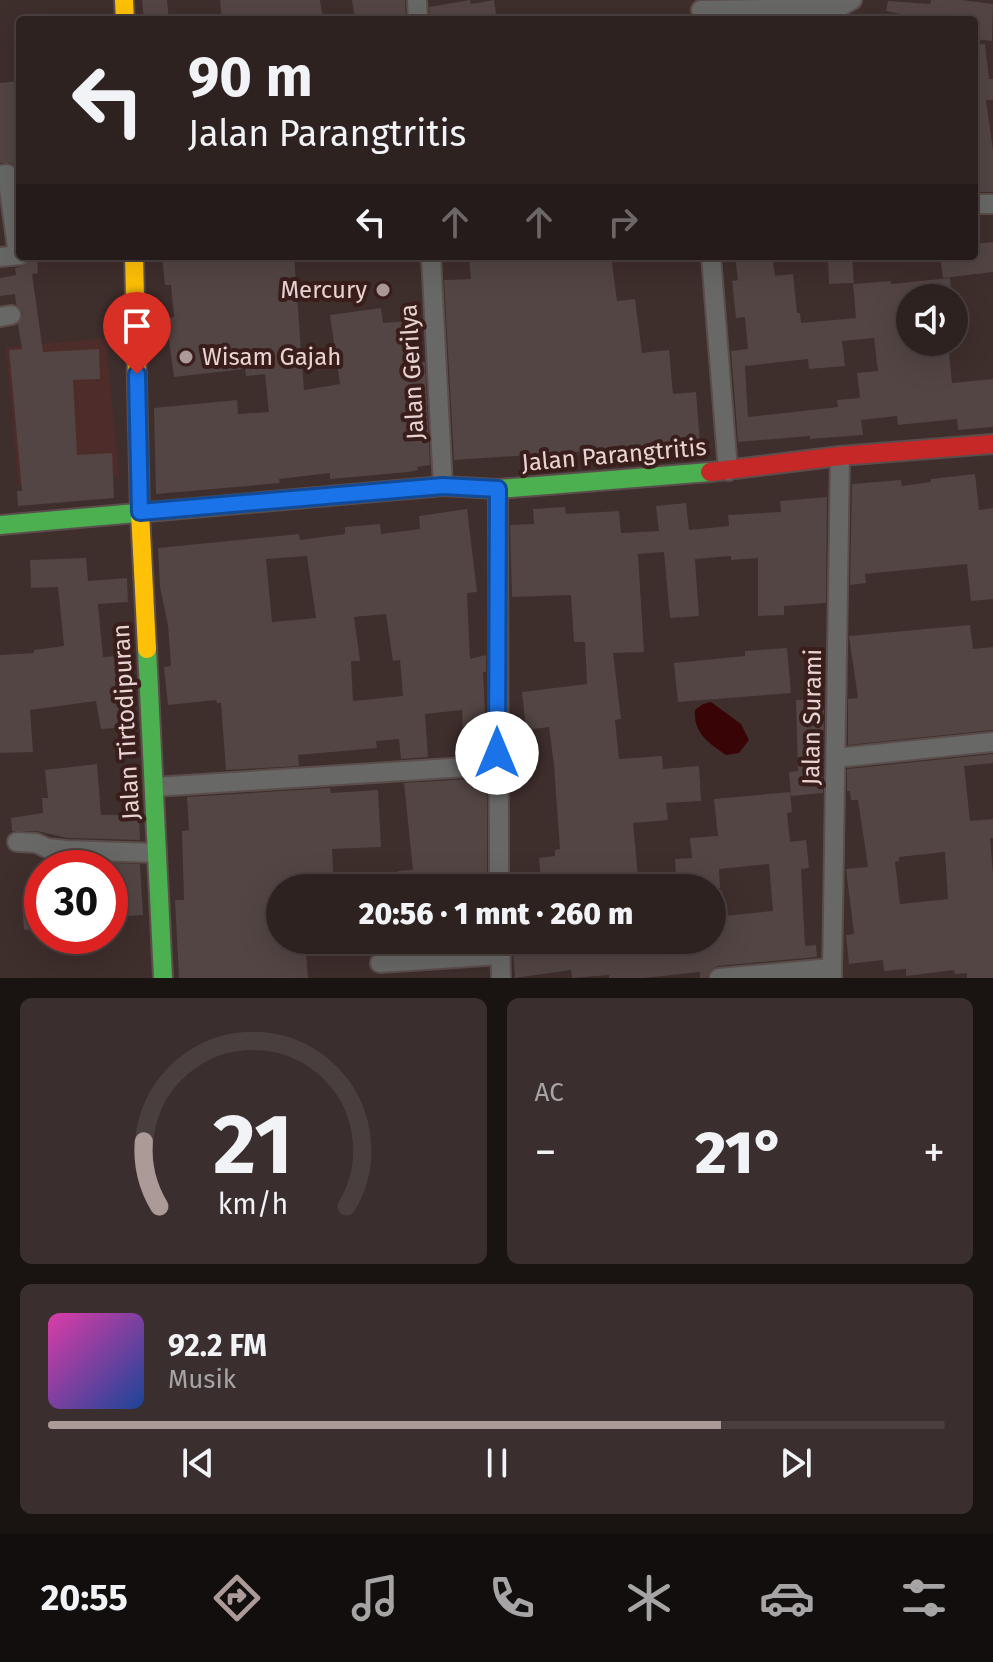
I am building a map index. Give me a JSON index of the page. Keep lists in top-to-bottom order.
{
  "streets": {
    "main road": ["Jalan Parangtritis", "Jalan Tirtodipuran"],
    "street": ["Jalan Gerilya", "Jalan Surami"]
  },
  "crossings": [
    ["Jalan Gerilya", "Jalan Parangtritis"],
    ["Jalan Parangtritis", "Jalan Surami"],
    ["Jalan Parangtritis", "Jalan Tirtodipuran"]
  ],
  "places": ["Mercury", "Wisam Gajah"],
  "page": {
    "turn": ["90 m", "Jalan Parangtritis"],
    "limit": "30",
    "trip": "20:56 · 1 mnt · 260 m",
    "tile": "AC",
    "heat": ["−", "21°", "+"],
    "song": ["92.2 FM", "Musik"],
    "tabs": "20:55",
    "gauge": ["21", "km/h"]
  }
}
